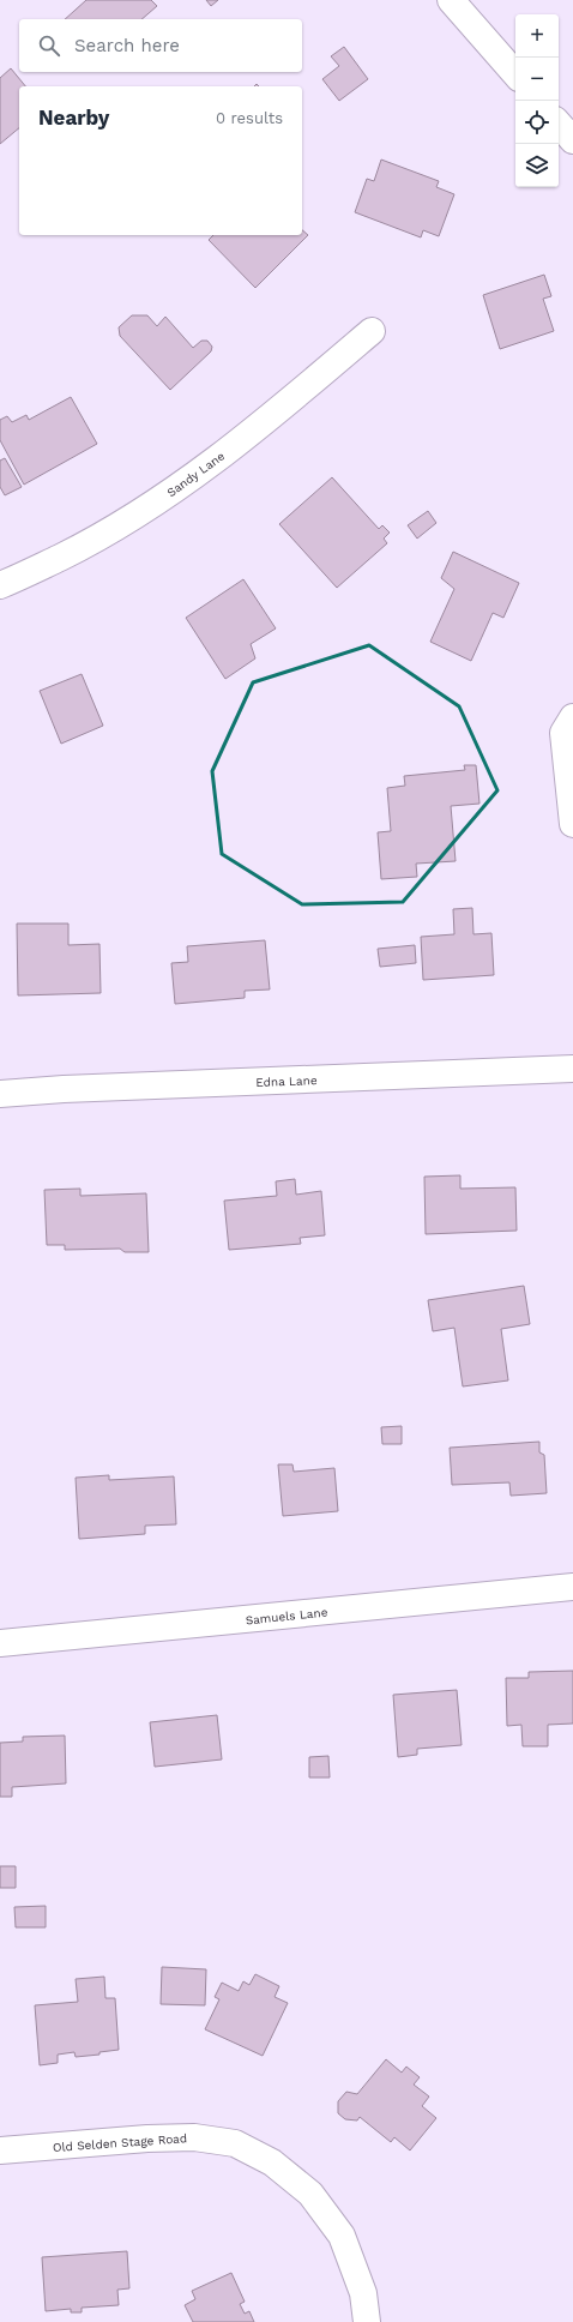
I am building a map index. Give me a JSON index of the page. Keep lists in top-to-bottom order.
{
  "streets": {
    "street": [
      "Sandy Lane",
      "Edna Lane",
      "Samuels Lane",
      "Old Selden Stage Road"
    ]
  },
  "page": {
    "map_buttons": ["+", "−"],
    "search": "Search here",
    "heading": ["Nearby", "0 results"]
  }
}
